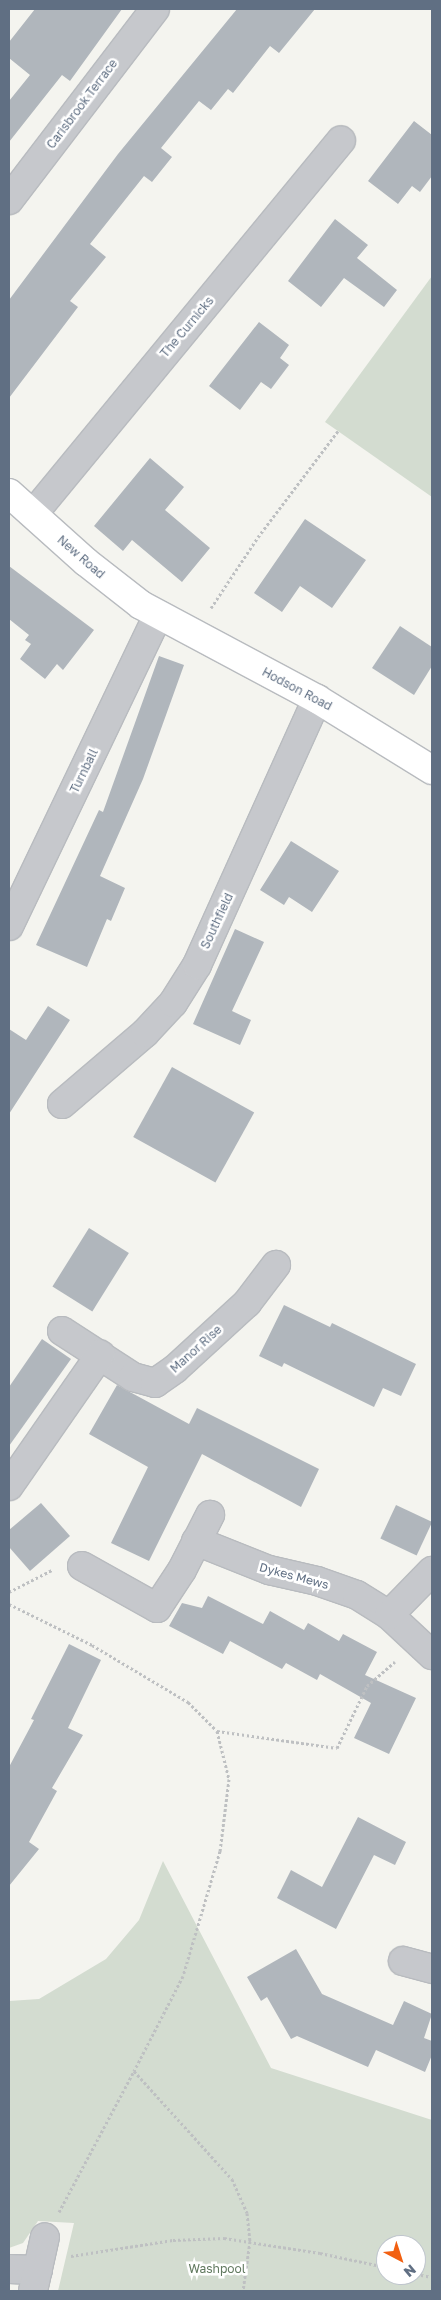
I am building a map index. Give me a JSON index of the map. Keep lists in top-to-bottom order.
{
  "streets": {
    "main road": ["New Road", "Hodson Road"],
    "street": [
      "Carisbrook Terrace",
      "The Curnicks",
      "Turnball",
      "Southfield",
      "Manor Rise",
      "Dykes Mews"
    ]
  },
  "crossings": [
    ["The Curnicks", "New Road"],
    ["New Road", "Hodson Road"],
    ["New Road", "Turnball"],
    ["Hodson Road", "Turnball"],
    ["Hodson Road", "Southfield"]
  ],
  "parks": ["Washpool"],
  "north": "bottom right"
}
